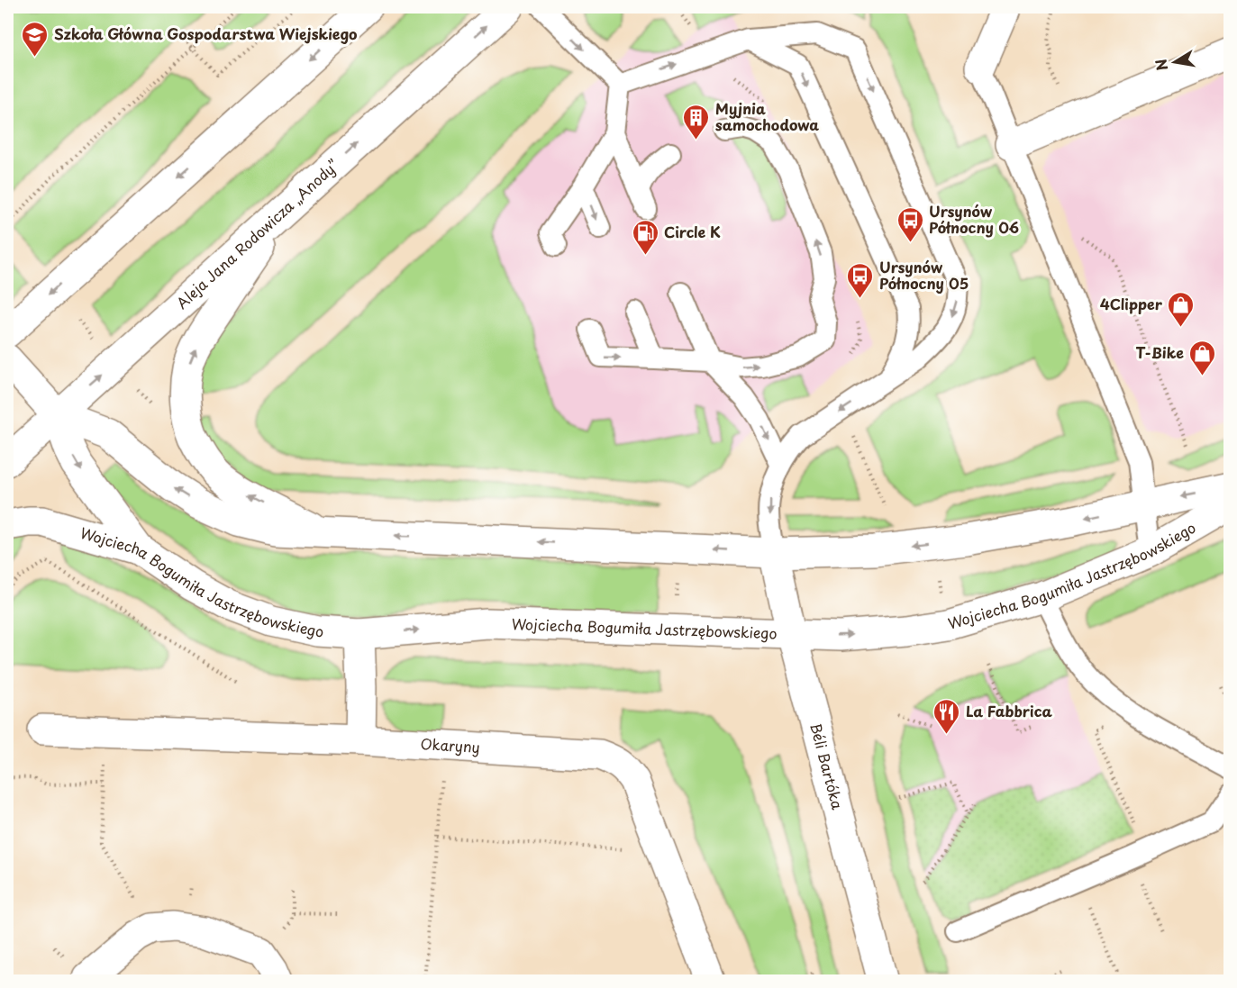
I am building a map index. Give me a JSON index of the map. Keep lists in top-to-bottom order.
{
  "streets": {
    "street": [
      "Aleja Jana Rodowicza „Anody”",
      "Wojciecha Bogumiła Jastrzębowskiego",
      "Okaryny",
      "Béli Bartóka"
    ]
  },
  "crossings": [
    ["Aleja Jana Rodowicza „Anody”", "Wojciecha Bogumiła Jastrzębowskiego"],
    ["Wojciecha Bogumiła Jastrzębowskiego", "Béli Bartóka"]
  ],
  "places": {
    "school or university": ["Szkoła Główna Gospodarstwa Wiejskiego"],
    "building": ["Myjnia samochodowa"],
    "bus stop": ["Ursynów Północny 06", "Ursynów Północny 05"],
    "fuel station": ["Circle K"],
    "shop": ["4Clipper", "T-Bike"],
    "restaurant": ["La Fabbrica"]
  },
  "north": "left"
}
